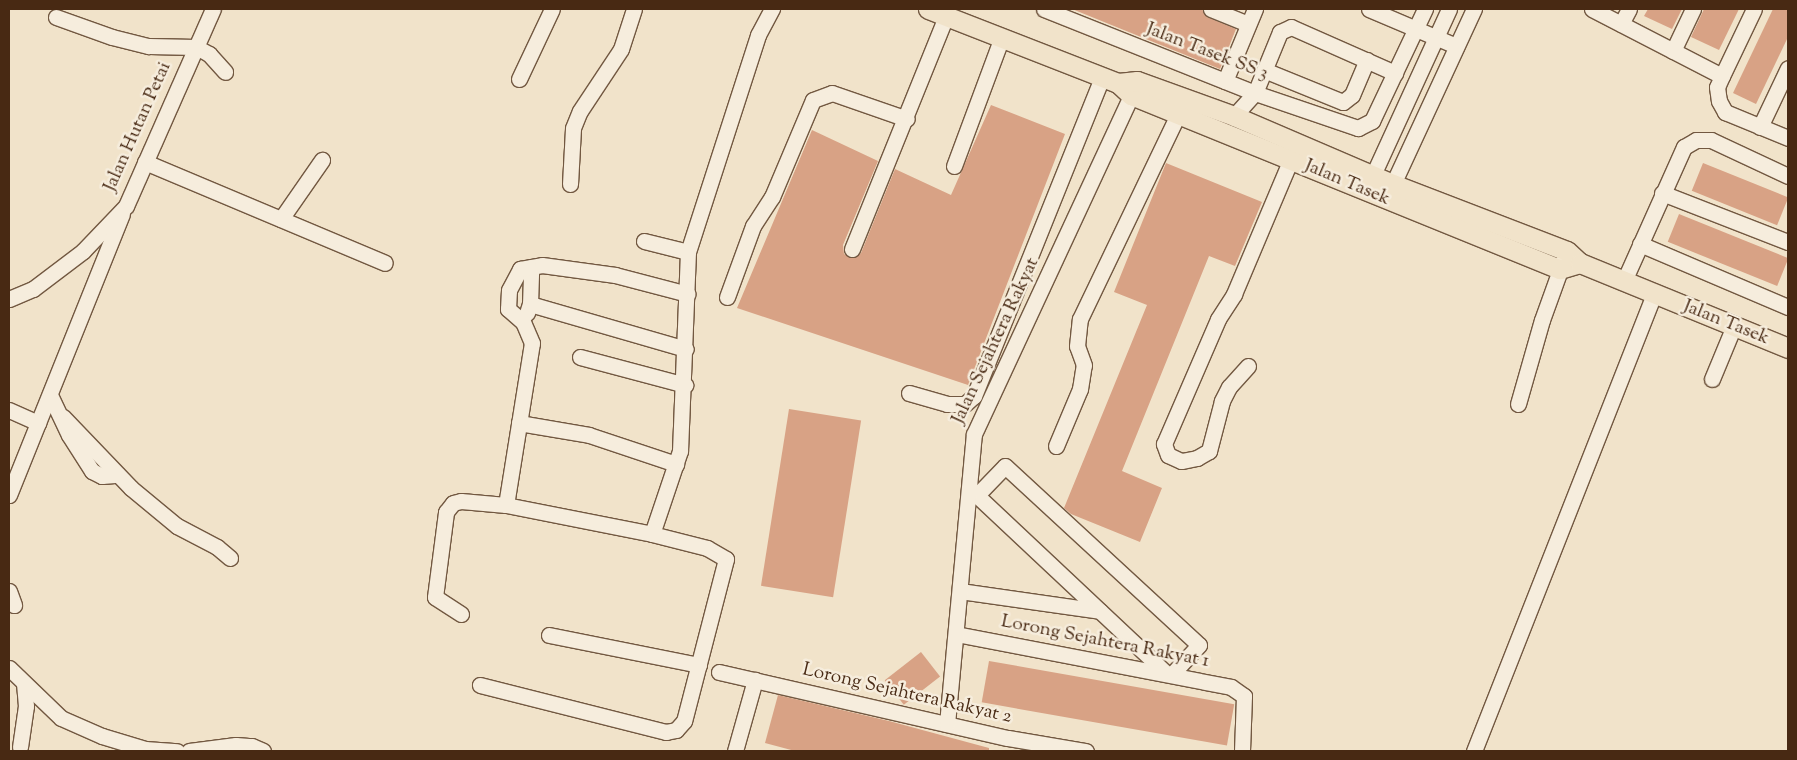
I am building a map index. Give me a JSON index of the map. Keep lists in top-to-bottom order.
{
  "streets": {
    "main road": ["Jalan Tasek"],
    "street": [
      "Jalan Tasek SS 3",
      "Jalan Hutan Petai",
      "Jalan Sejahtera Rakyat",
      "Lorong Sejahtera Rakyat 1",
      "Lorong Sejahtera Rakyat 2"
    ]
  },
  "crossings": [
    ["Jalan Tasek", "Jalan Sejahtera Rakyat"],
    ["Jalan Sejahtera Rakyat", "Lorong Sejahtera Rakyat 1"],
    ["Jalan Sejahtera Rakyat", "Lorong Sejahtera Rakyat 2"]
  ]
}
